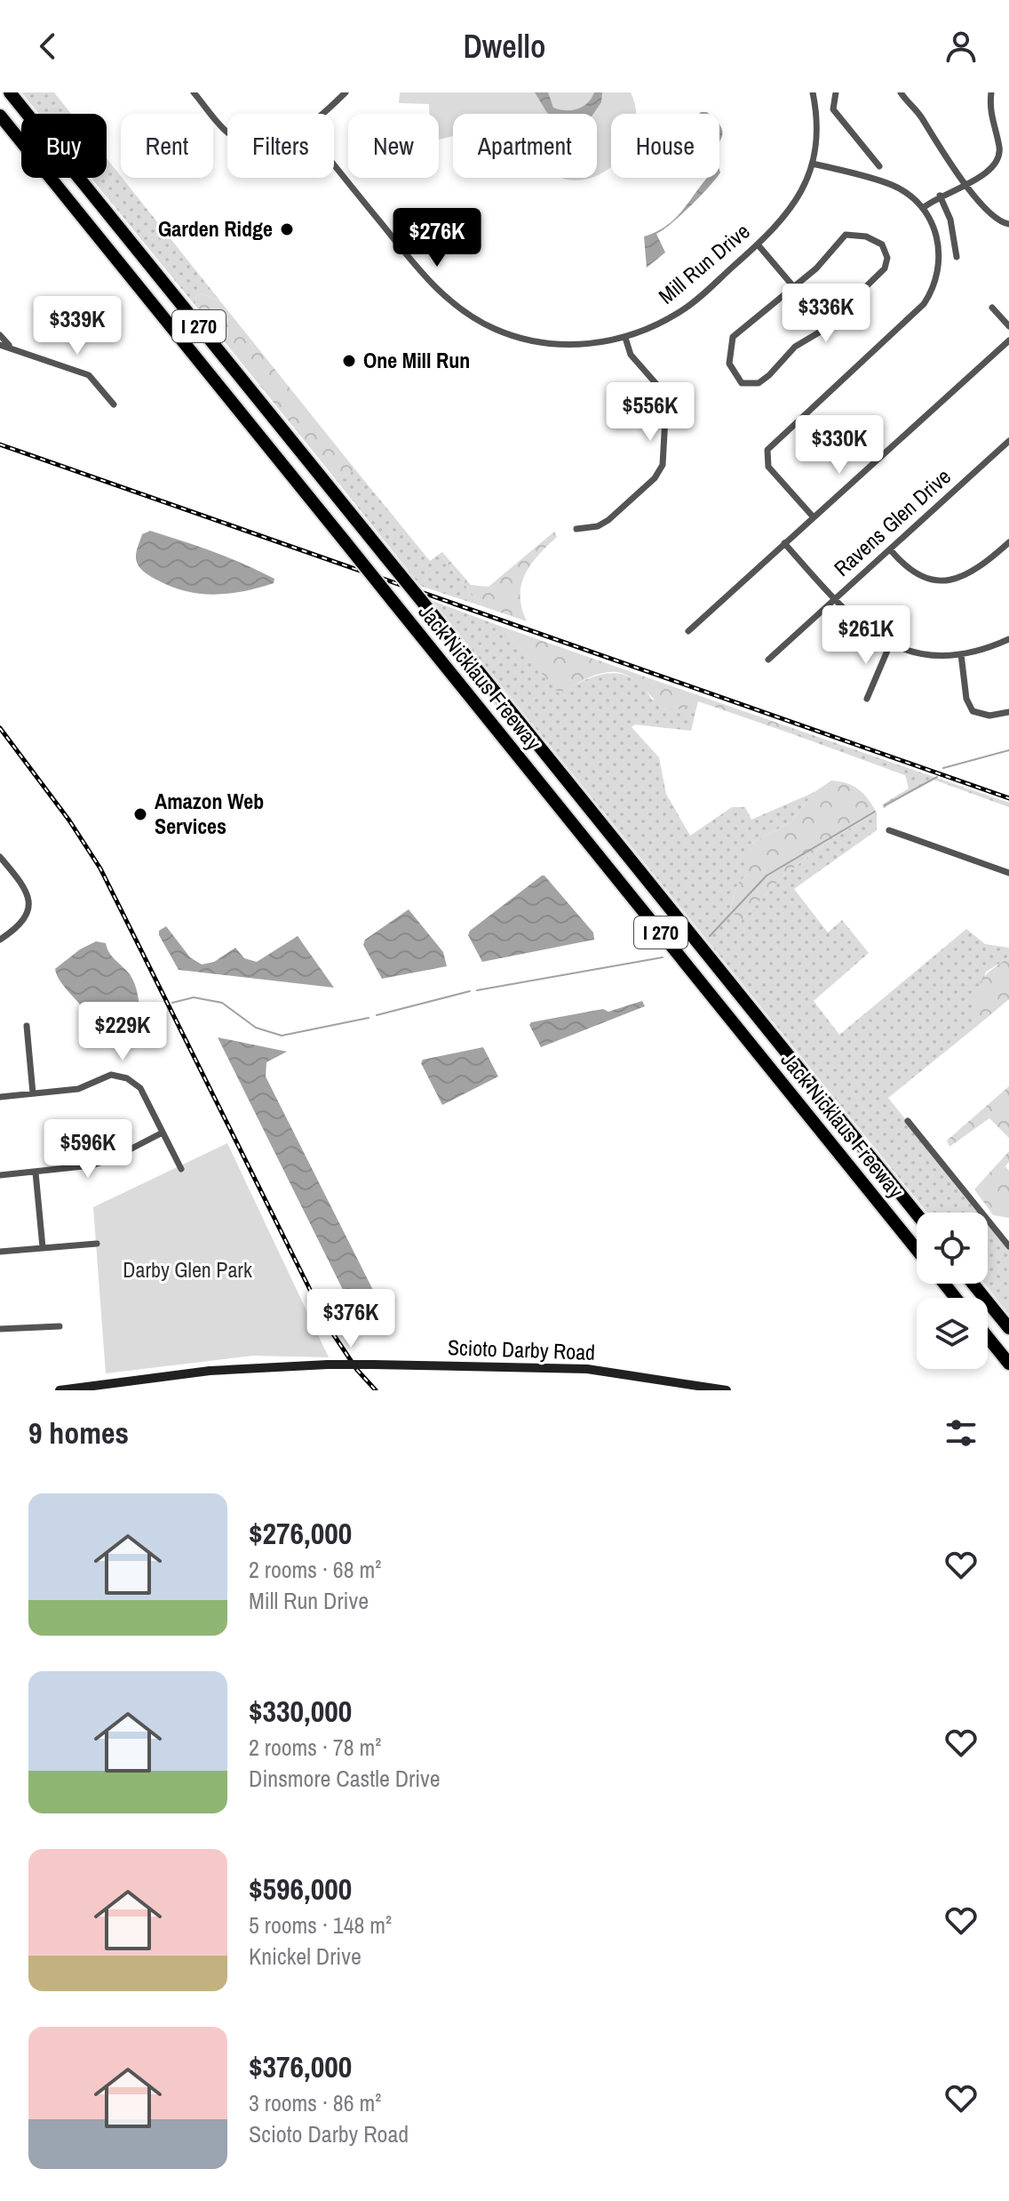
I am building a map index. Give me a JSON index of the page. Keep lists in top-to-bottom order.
{
  "streets": {
    "highway": ["I 270", "Jack Nicklaus Freeway"],
    "main road": ["Scioto Darby Road"],
    "street": ["Mill Run Drive", "Ravens Glen Drive"]
  },
  "parks": ["Darby Glen Park"],
  "places": ["Garden Ridge", "One Mill Run", "Amazon Web Services"],
  "page": {
    "header": "Dwello",
    "chip": [
      "Buy",
      "Rent",
      "Filters",
      "New",
      "Apartment",
      "House"
    ],
    "price": [
      "$276K",
      "$336K",
      "$339K",
      "$556K",
      "$330K",
      "$261K",
      "$229K",
      "$596K",
      "$376K"
    ],
    "heading": "9 homes",
    "list": [
      {
        "name": "$276,000",
        "note": "2 rooms · 68 m² · Mill Run Drive"
      },
      {
        "name": "$330,000",
        "note": "2 rooms · 78 m² · Dinsmore Castle Drive"
      },
      {
        "name": "$596,000",
        "note": "5 rooms · 148 m² · Knickel Drive"
      },
      {
        "name": "$376,000",
        "note": "3 rooms · 86 m² · Scioto Darby Road"
      }
    ]
  }
}
